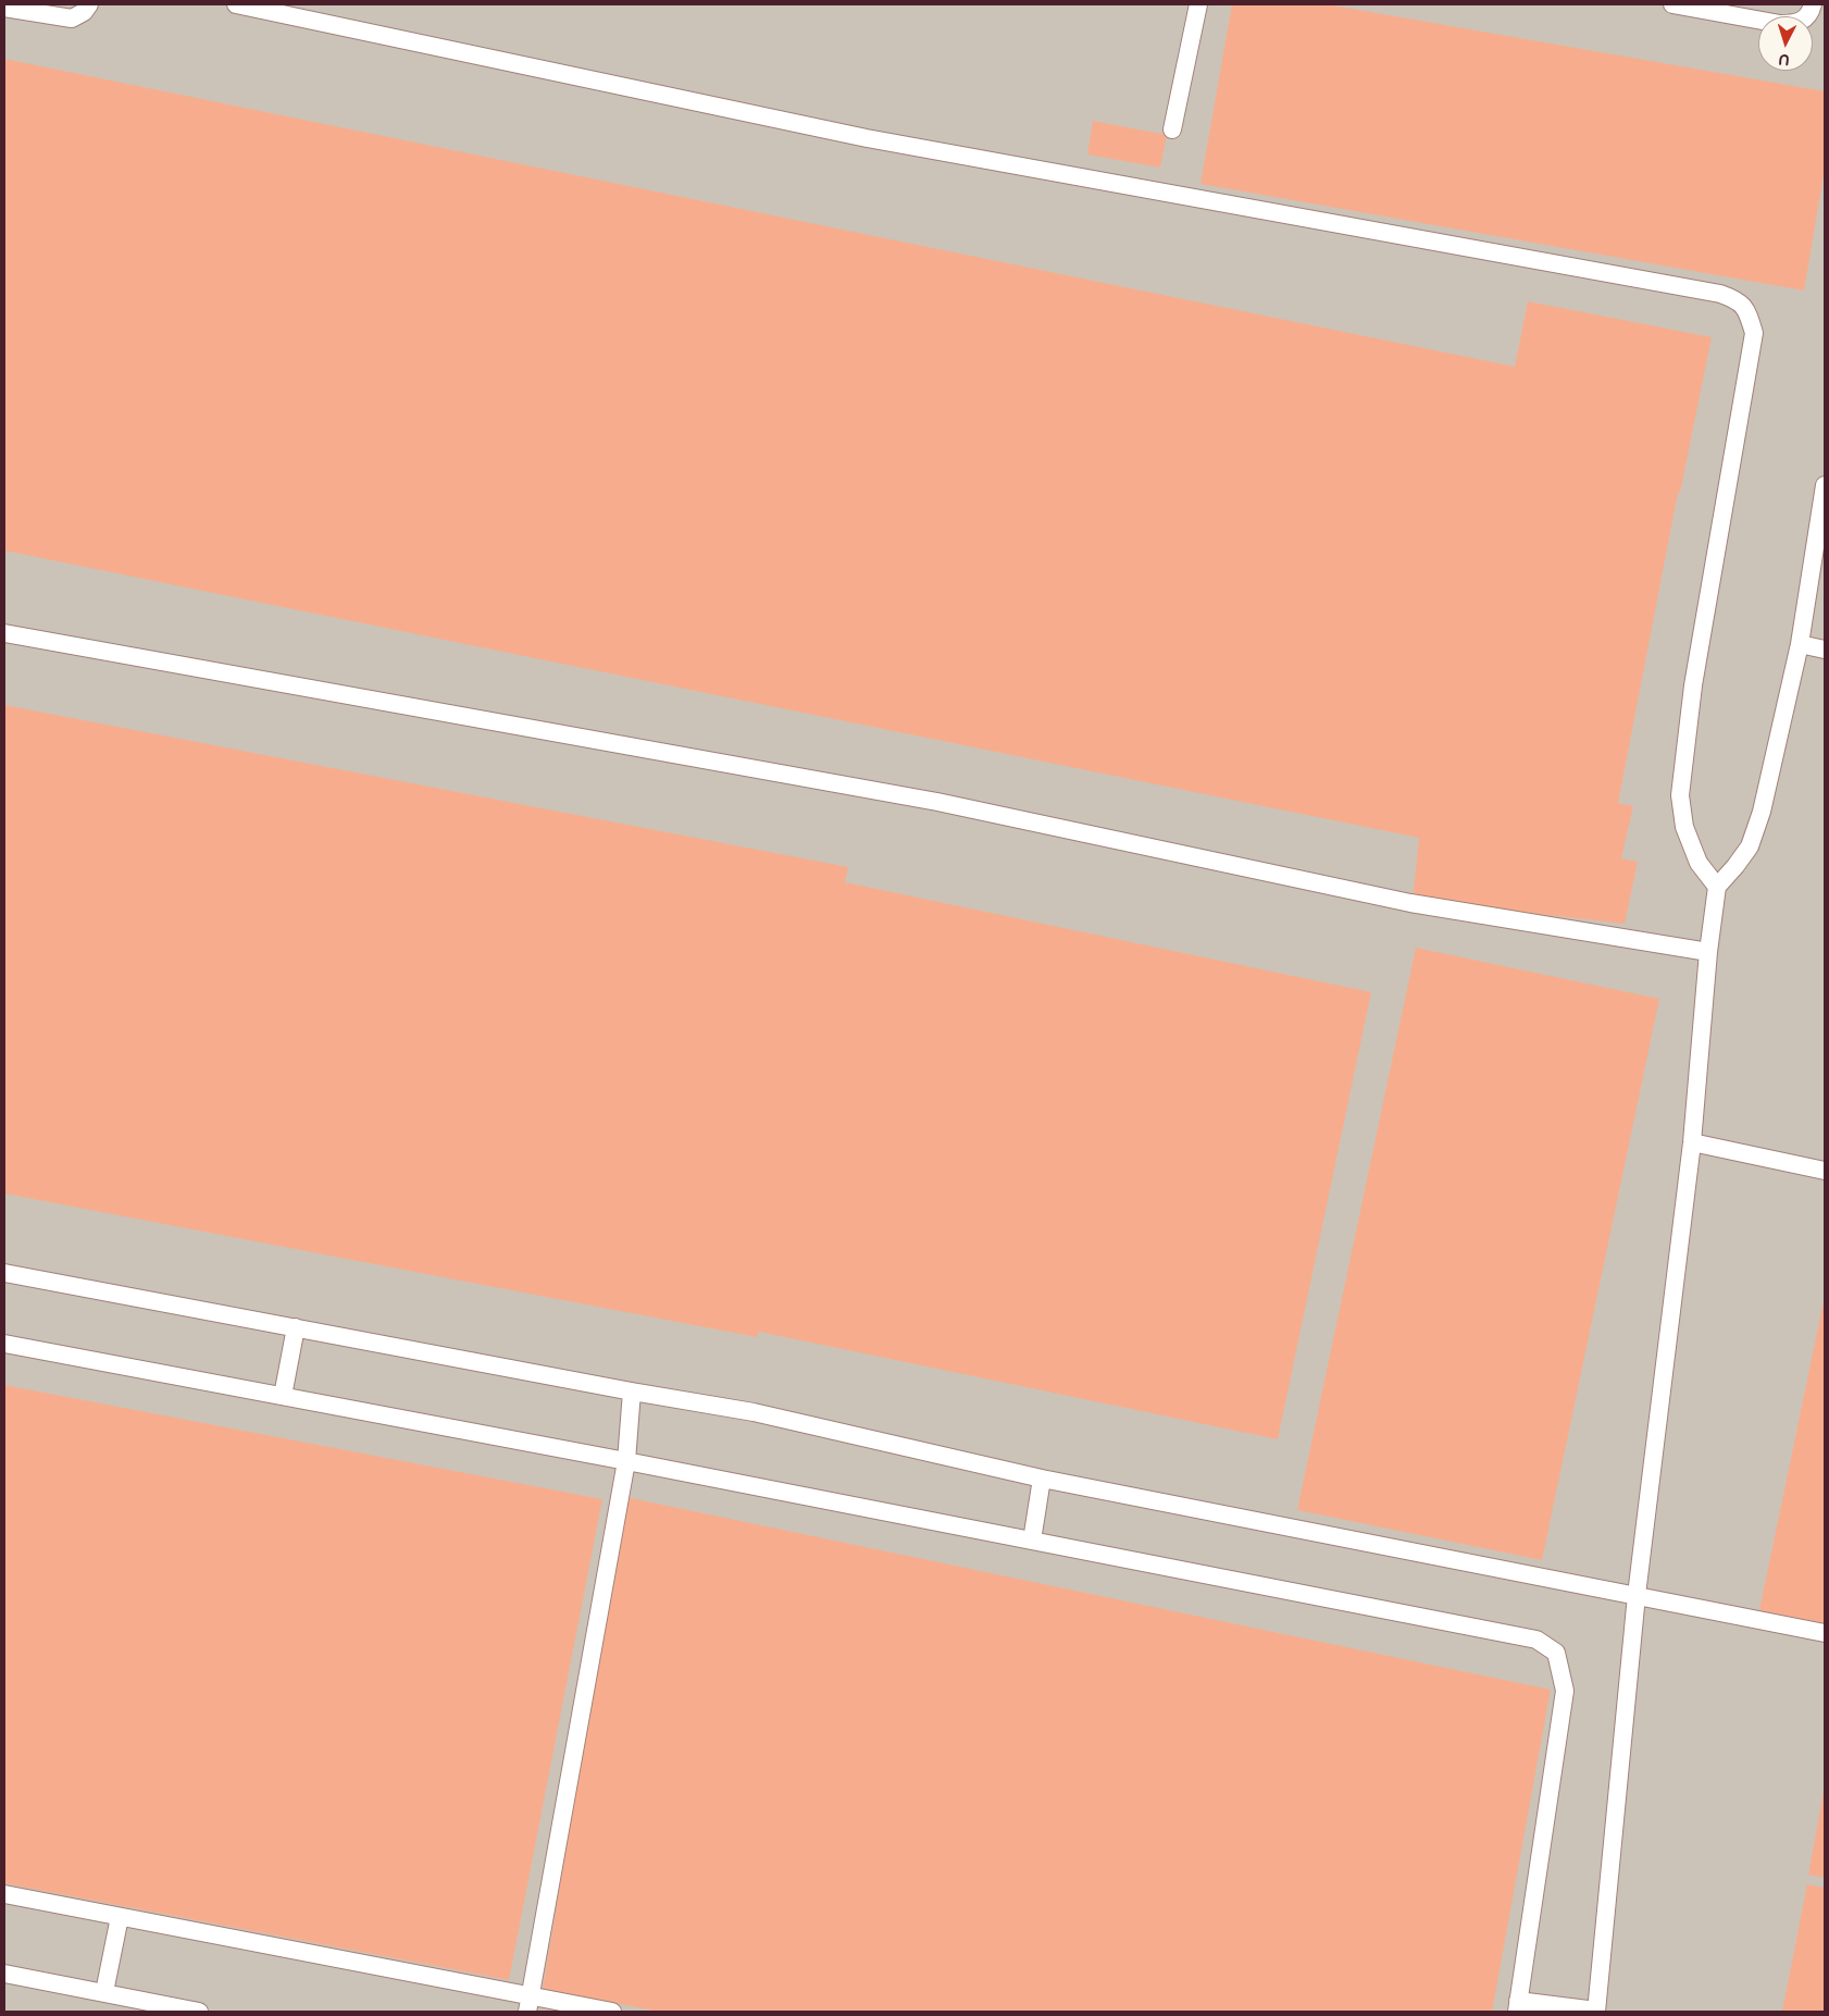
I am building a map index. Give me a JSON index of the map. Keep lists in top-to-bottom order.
{
  "north": "bottom"
}
